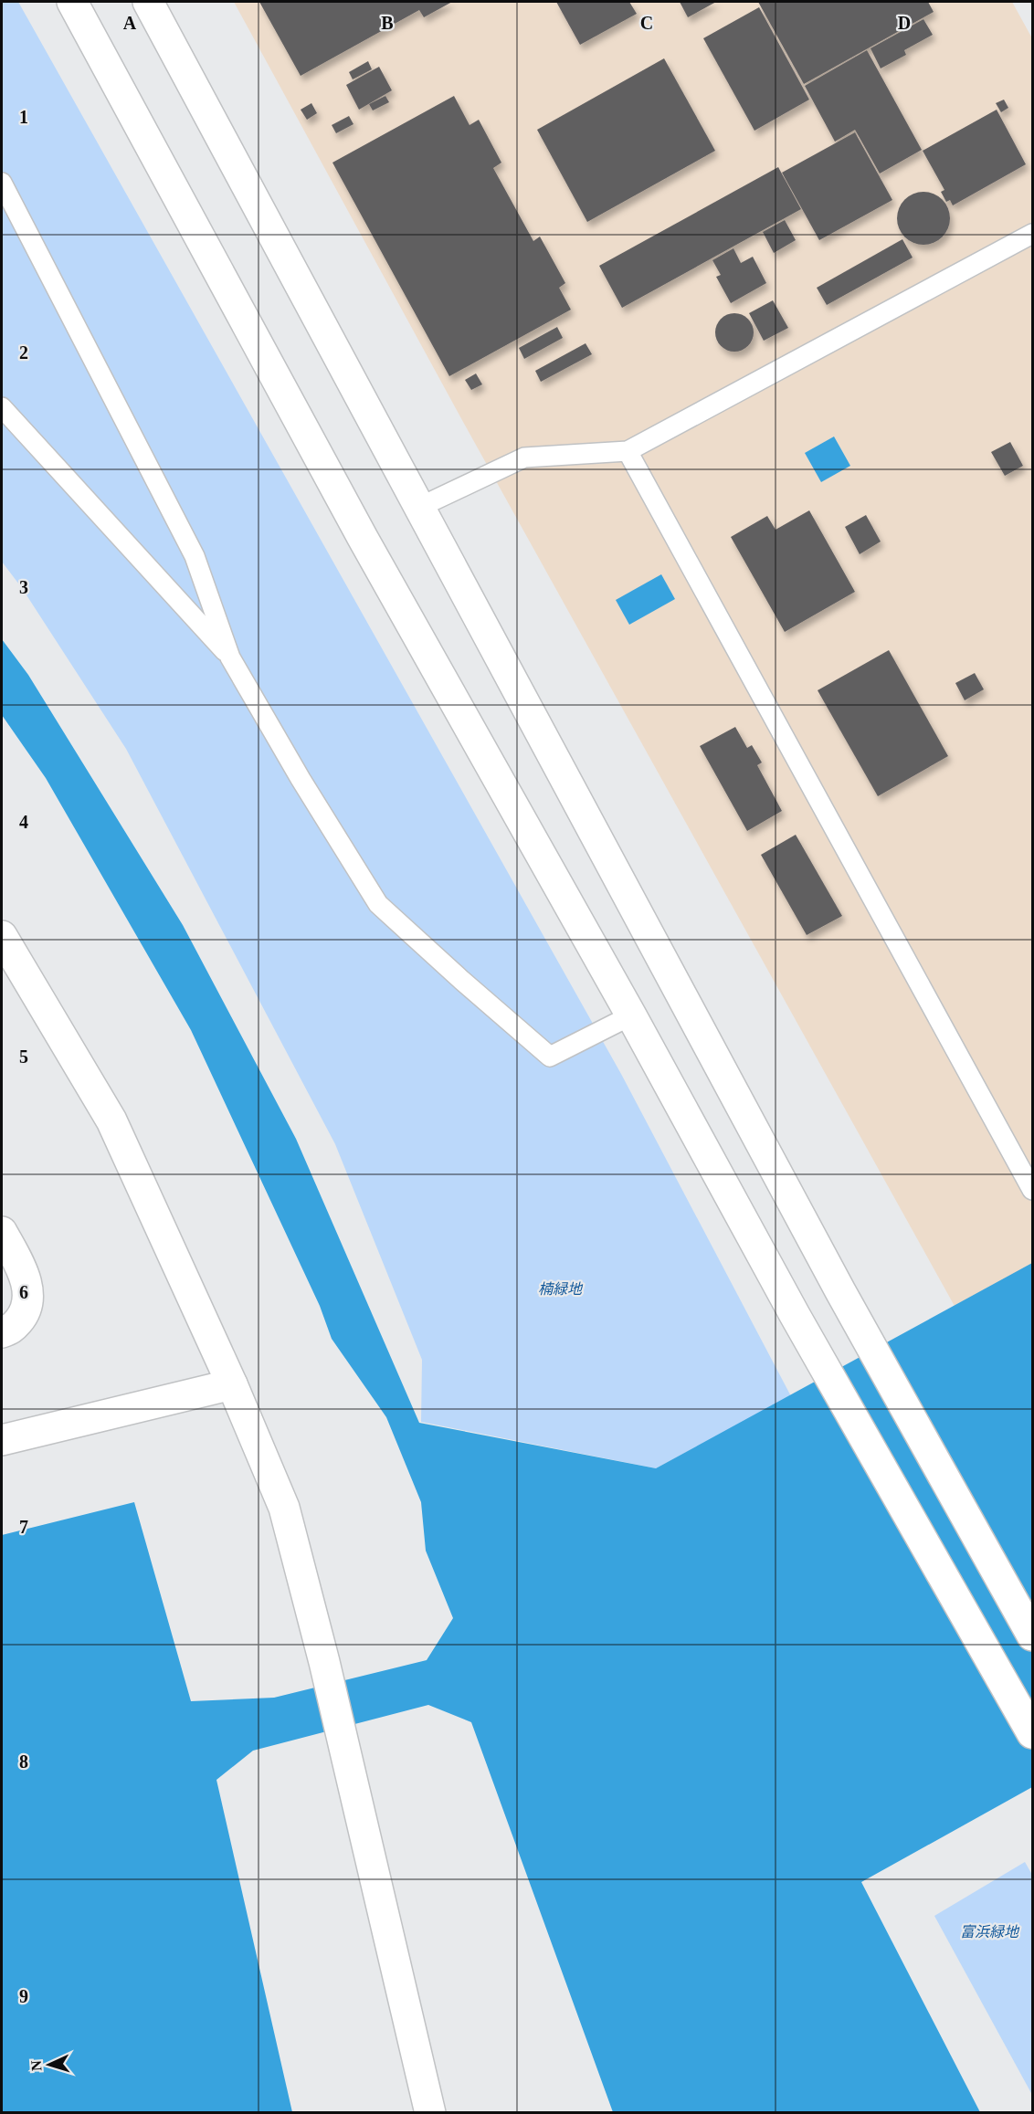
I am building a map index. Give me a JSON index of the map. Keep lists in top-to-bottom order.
{
  "parks": ["楠緑地", "富浜緑地"],
  "north": "left",
  "grid": {
    "columns": [
      "A",
      "B",
      "C",
      "D"
    ],
    "rows": [
      "1",
      "2",
      "3",
      "4",
      "5",
      "6",
      "7",
      "8",
      "9"
    ]
  }
}
